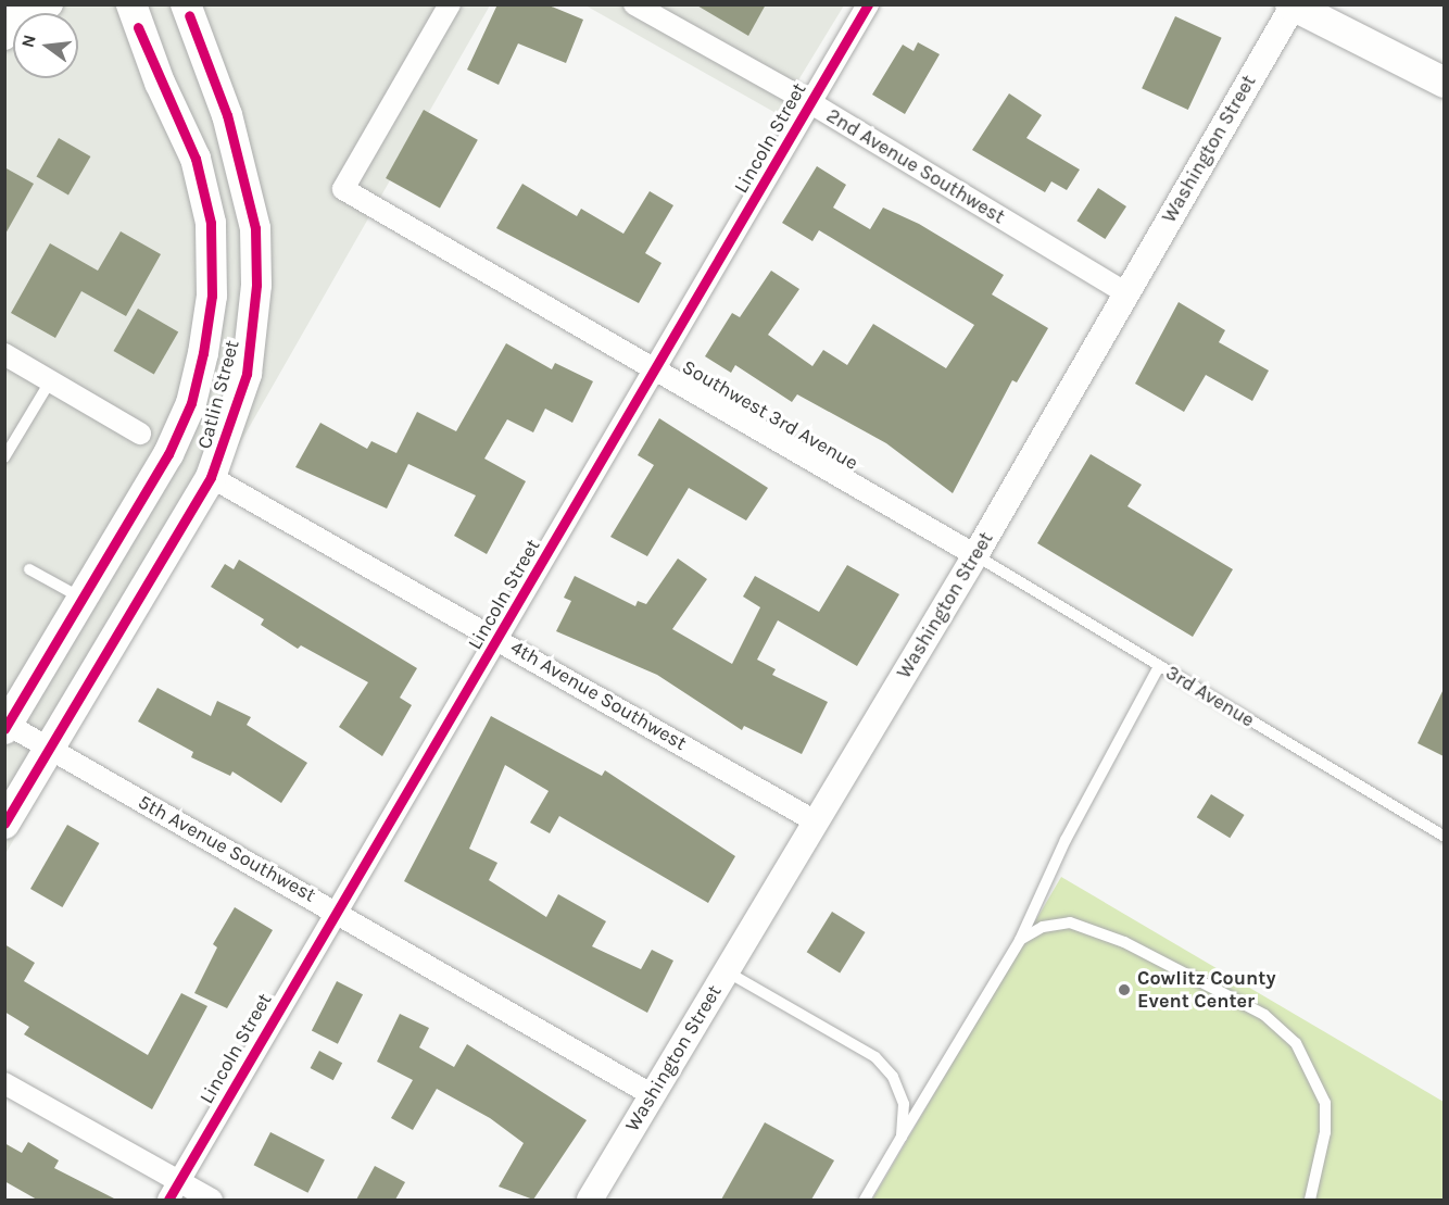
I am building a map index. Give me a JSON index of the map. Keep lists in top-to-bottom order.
{
  "streets": {
    "main road": ["Catlin Street"],
    "street": [
      "Lincoln Street",
      "Washington Street",
      "2nd Avenue Southwest",
      "Southwest 3rd Avenue",
      "4th Avenue Southwest",
      "5th Avenue Southwest"
    ],
    "lane": ["3rd Avenue"]
  },
  "crossings": [
    ["Lincoln Street", "2nd Avenue Southwest"],
    ["Lincoln Street", "Southwest 3rd Avenue"],
    ["Lincoln Street", "4th Avenue Southwest"],
    ["Lincoln Street", "5th Avenue Southwest"],
    ["Washington Street", "2nd Avenue Southwest"],
    ["Washington Street", "Southwest 3rd Avenue"],
    ["Washington Street", "4th Avenue Southwest"],
    ["Washington Street", "3rd Avenue"],
    ["Washington Street", "5th Avenue Southwest"],
    ["Catlin Street", "4th Avenue Southwest"],
    ["Catlin Street", "5th Avenue Southwest"],
    ["Southwest 3rd Avenue", "3rd Avenue"]
  ],
  "places": ["Cowlitz County Event Center"],
  "north": "left"
}
